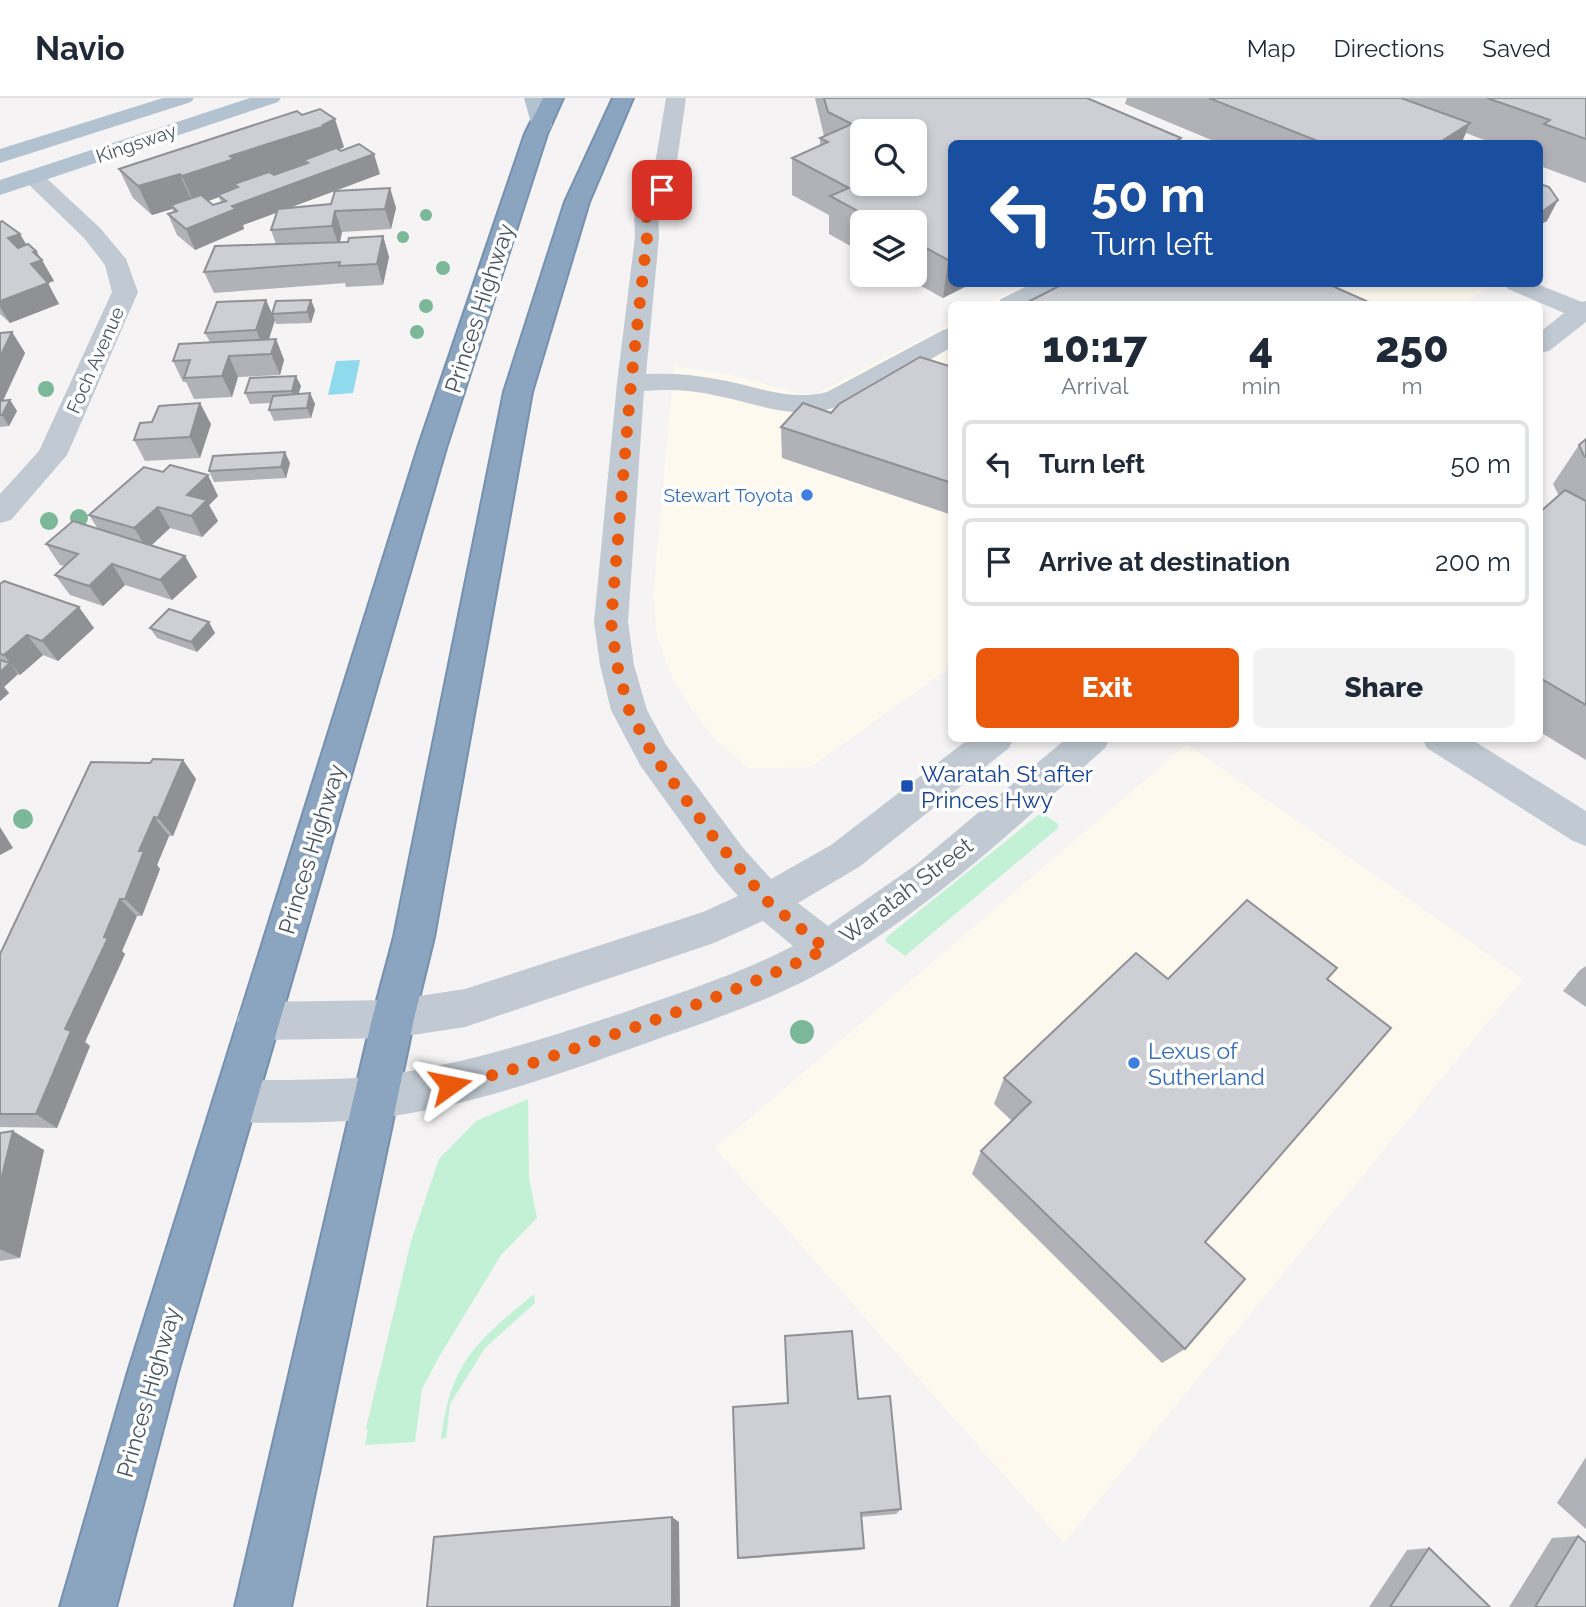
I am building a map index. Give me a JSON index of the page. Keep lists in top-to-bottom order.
{
  "streets": {
    "highway": ["Princes Highway"],
    "main road": ["Kingsway"],
    "street": ["Foch Avenue", "Waratah Street"]
  },
  "crossings": [
    ["Kingsway", "Foch Avenue"],
    ["Princes Highway", "Waratah Street"]
  ],
  "places": {
    "other": ["Stewart Toyota", "Lexus of Sutherland"],
    "transit": ["Waratah St after Princes Hwy"]
  },
  "page": {
    "header": "Navio",
    "nav": ["Map", "Directions", "Saved"],
    "turn": ["50 m", "Turn left"],
    "eta": [
      "10:17",
      "Arrival",
      "4",
      "min",
      "250",
      "m"
    ],
    "list": [
      {
        "name": "Turn left",
        "value": "50 m"
      },
      {
        "name": "Arrive at destination",
        "value": "200 m"
      }
    ],
    "buttons": ["Exit", "Share"]
  }
}
